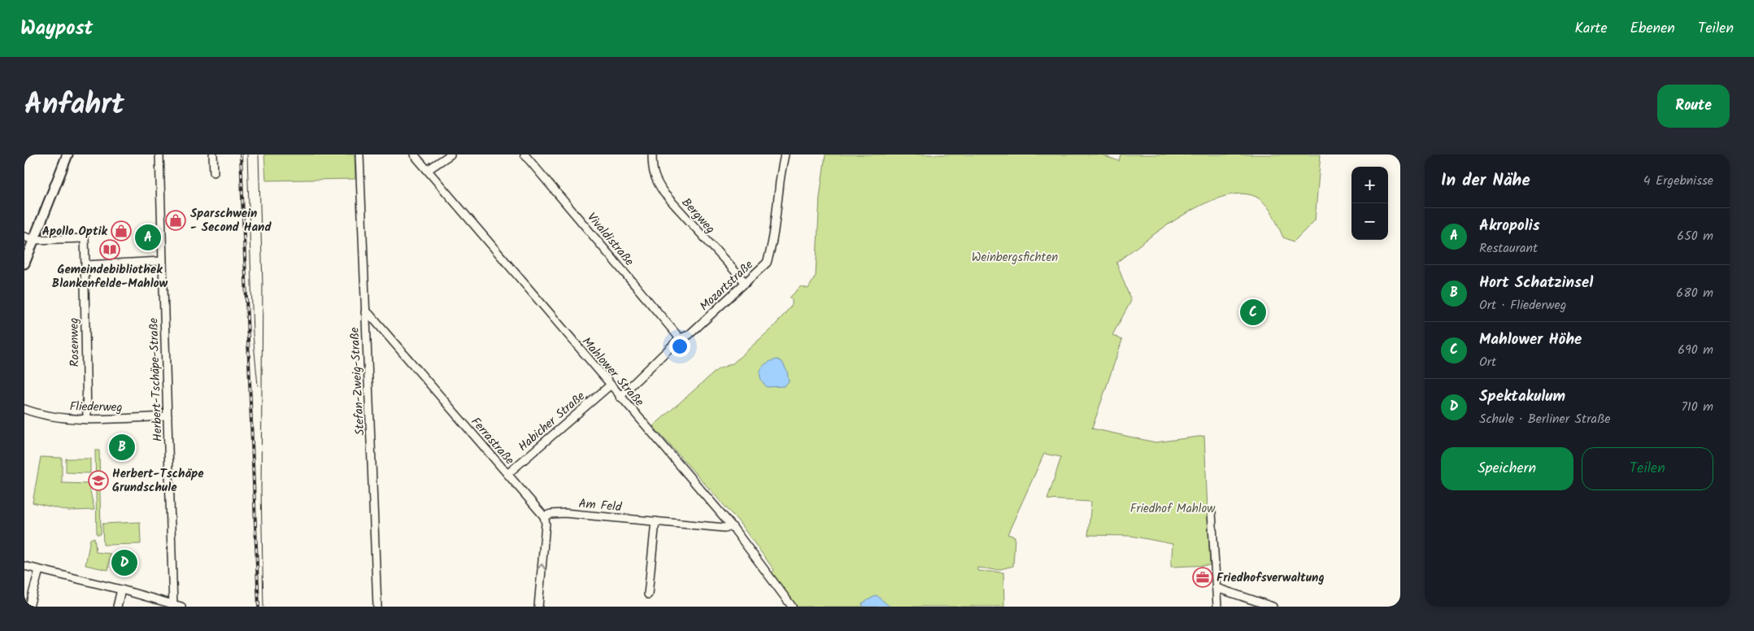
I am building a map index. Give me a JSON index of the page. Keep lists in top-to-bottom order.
{
  "streets": {
    "street": [
      "Bergweg",
      "Vivaldistraße",
      "Mozartstraße",
      "Rosenweg",
      "Mahlower Straße",
      "Herbert-Tschäpe-Straße",
      "Stefan-Zweig-Straße",
      "Fliederweg",
      "Habicher Straße",
      "Ferrastraße",
      "Am Feld"
    ]
  },
  "crossings": [
    ["Bergweg", "Mozartstraße"],
    ["Vivaldistraße", "Mozartstraße"],
    ["Mozartstraße", "Mahlower Straße"],
    ["Rosenweg", "Fliederweg"],
    ["Mahlower Straße", "Habicher Straße"],
    ["Mahlower Straße", "Am Feld"],
    ["Herbert-Tschäpe-Straße", "Fliederweg"],
    ["Stefan-Zweig-Straße", "Ferrastraße"],
    ["Habicher Straße", "Ferrastraße"],
    ["Ferrastraße", "Am Feld"]
  ],
  "parks": ["Weinbergsfichten", "Friedhof Mahlow"],
  "places": {
    "shop": ["Sparschwein - Second Hand", "Apollo Optik"],
    "library": ["Gemeindebibliothek Blankenfelde-Mahlow"],
    "school or university": ["Herbert-Tschäpe Grundschule"],
    "office": ["Friedhofsverwaltung"]
  },
  "page": {
    "header": "Waypost",
    "nav": ["Karte", "Ebenen", "Teilen"],
    "title": "Anfahrt",
    "buttons": [
      "Route",
      ["Speichern", "Teilen"]
    ],
    "heading": ["In der Nähe", "4 Ergebnisse"],
    "map_buttons": ["+", "−"],
    "list": [
      {
        "mark": "A",
        "name": "Akropolis",
        "note": "Restaurant",
        "value": "650 m"
      },
      {
        "mark": "B",
        "name": "Hort Schatzinsel",
        "note": "Ort · Fliederweg",
        "value": "680 m"
      },
      {
        "mark": "C",
        "name": "Mahlower Höhe",
        "note": "Ort",
        "value": "690 m"
      },
      {
        "mark": "D",
        "name": "Spektakulum",
        "note": "Schule · Berliner Straße",
        "value": "710 m"
      }
    ],
    "pins": [
      "A",
      "C",
      "B",
      "D"
    ]
  }
}
